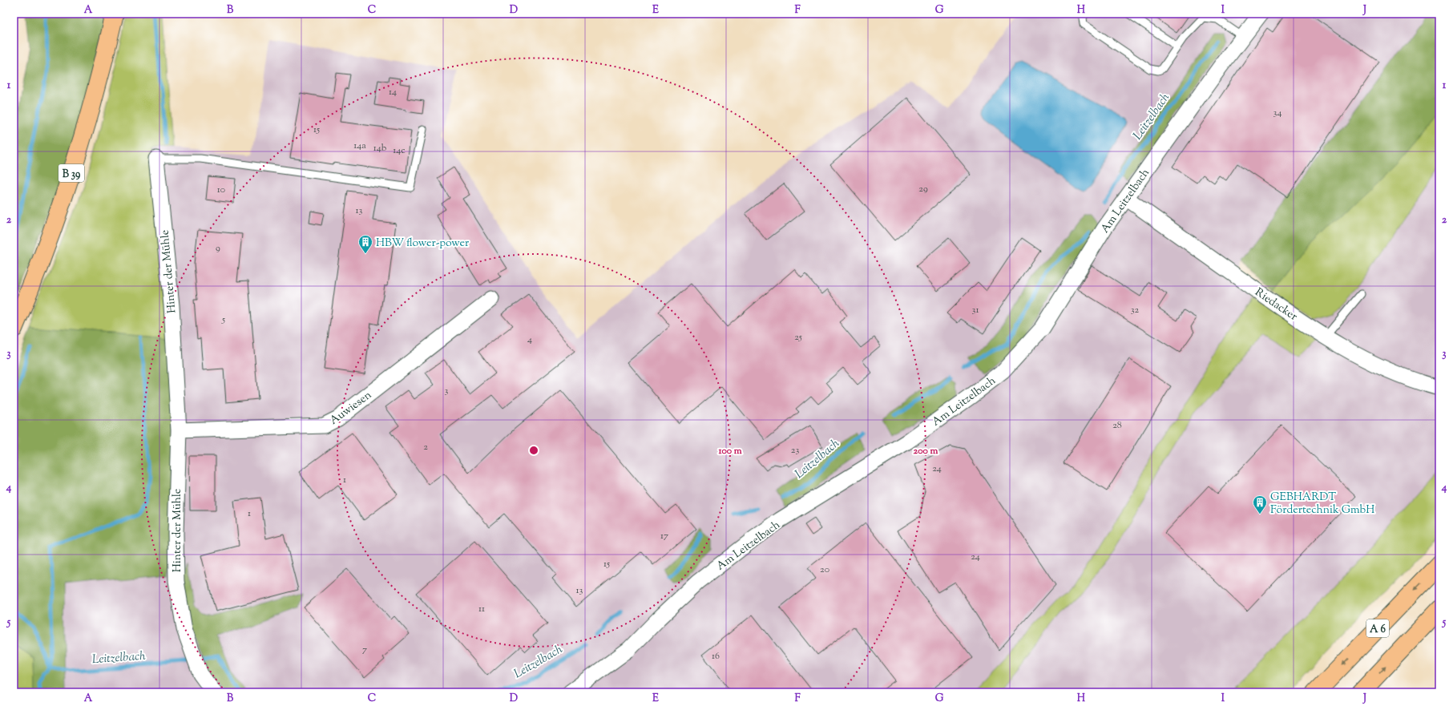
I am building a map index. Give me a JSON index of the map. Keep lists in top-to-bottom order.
{
  "streets": {
    "main road": ["B 39", "A 6"],
    "street": [
      "Am Leitzelbach",
      "Hinter der Mühle",
      "Riedacker",
      "Auwiesen"
    ]
  },
  "crossings": [
    ["Am Leitzelbach", "Riedacker"],
    ["Hinter der Mühle", "Auwiesen"]
  ],
  "water": ["Leitzelbach"],
  "places": {
    "building": ["HBW flower-power", "GEBHARDT Fördertechnik GmbH"]
  },
  "house_numbers": [
    "14",
    "34",
    "15",
    "14a",
    "14b",
    "14c",
    "29",
    "10",
    "13",
    "9",
    "31",
    "32",
    "5",
    "25",
    "4",
    "3",
    "28",
    "2",
    "23",
    "24",
    "1",
    "1",
    "17",
    "24",
    "15",
    "20",
    "13",
    "11",
    "7",
    "16"
  ],
  "grid": {
    "columns": [
      "A",
      "B",
      "C",
      "D",
      "E",
      "F",
      "G",
      "H",
      "I",
      "J"
    ],
    "rows": [
      "1",
      "2",
      "3",
      "4",
      "5"
    ]
  },
  "rings": ["100 m", "200 m"]
}
